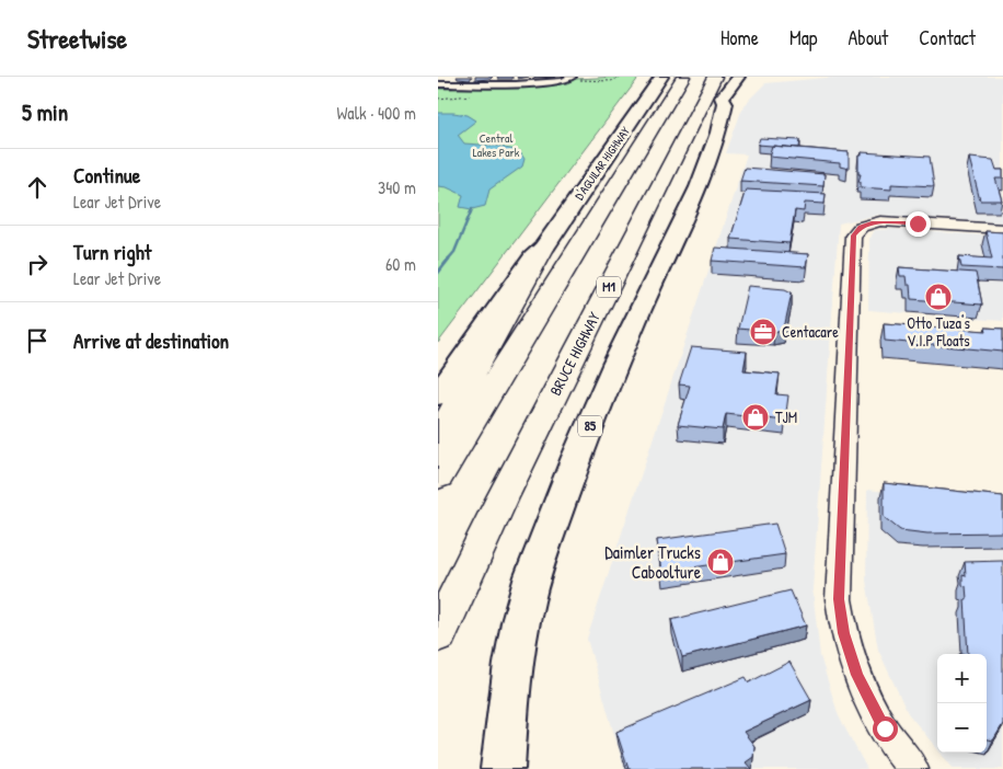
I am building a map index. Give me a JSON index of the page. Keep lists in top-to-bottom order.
{
  "streets": {
    "highway": [
      "D'AGUILAR HIGHWAY",
      "M1",
      "BRUCE HIGHWAY",
      "85"
    ]
  },
  "crossings": [
    ["BRUCE HIGHWAY", "85"]
  ],
  "parks": ["Central Lakes Park"],
  "places": {
    "shop": ["Otto Tuza's V.I.P Floats", "TJM", "Daimler Trucks Caboolture"],
    "office": ["Centacare"]
  },
  "page": {
    "header": "Streetwise",
    "nav": [
      "Home",
      "Map",
      "About",
      "Contact"
    ],
    "heading": ["5 min", "Walk · 400 m"],
    "list": [
      ["Continue", "Lear Jet Drive", "340 m"],
      ["Turn right", "Lear Jet Drive", "60 m"],
      "Arrive at destination"
    ],
    "map_buttons": ["+", "−"]
  }
}
